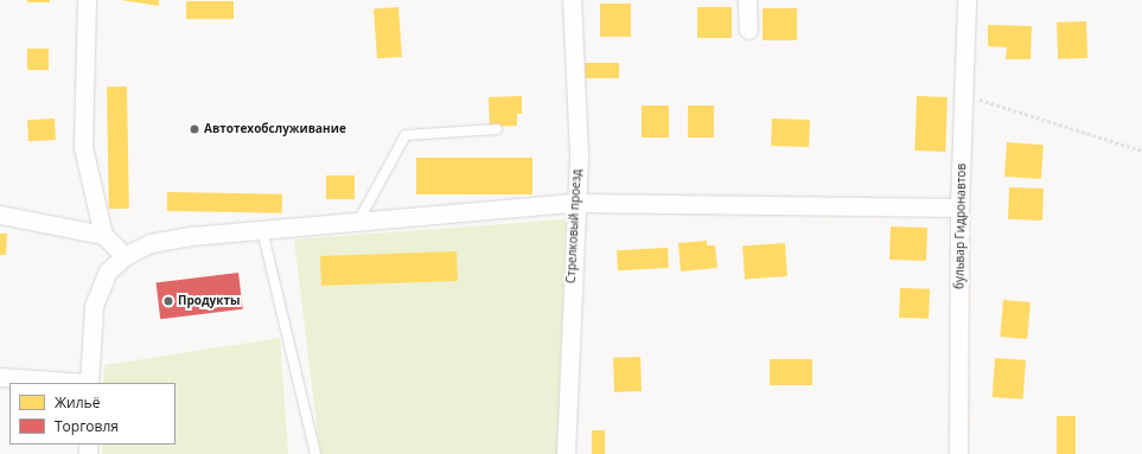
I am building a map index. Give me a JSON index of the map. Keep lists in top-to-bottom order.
{
  "streets": {
    "street": ["Стрелковый проезд", "бульвар Гидронавтов"]
  },
  "places": ["Автотехобслуживание", "Продукты"],
  "legend": ["Жильё", "Торговля"]
}
